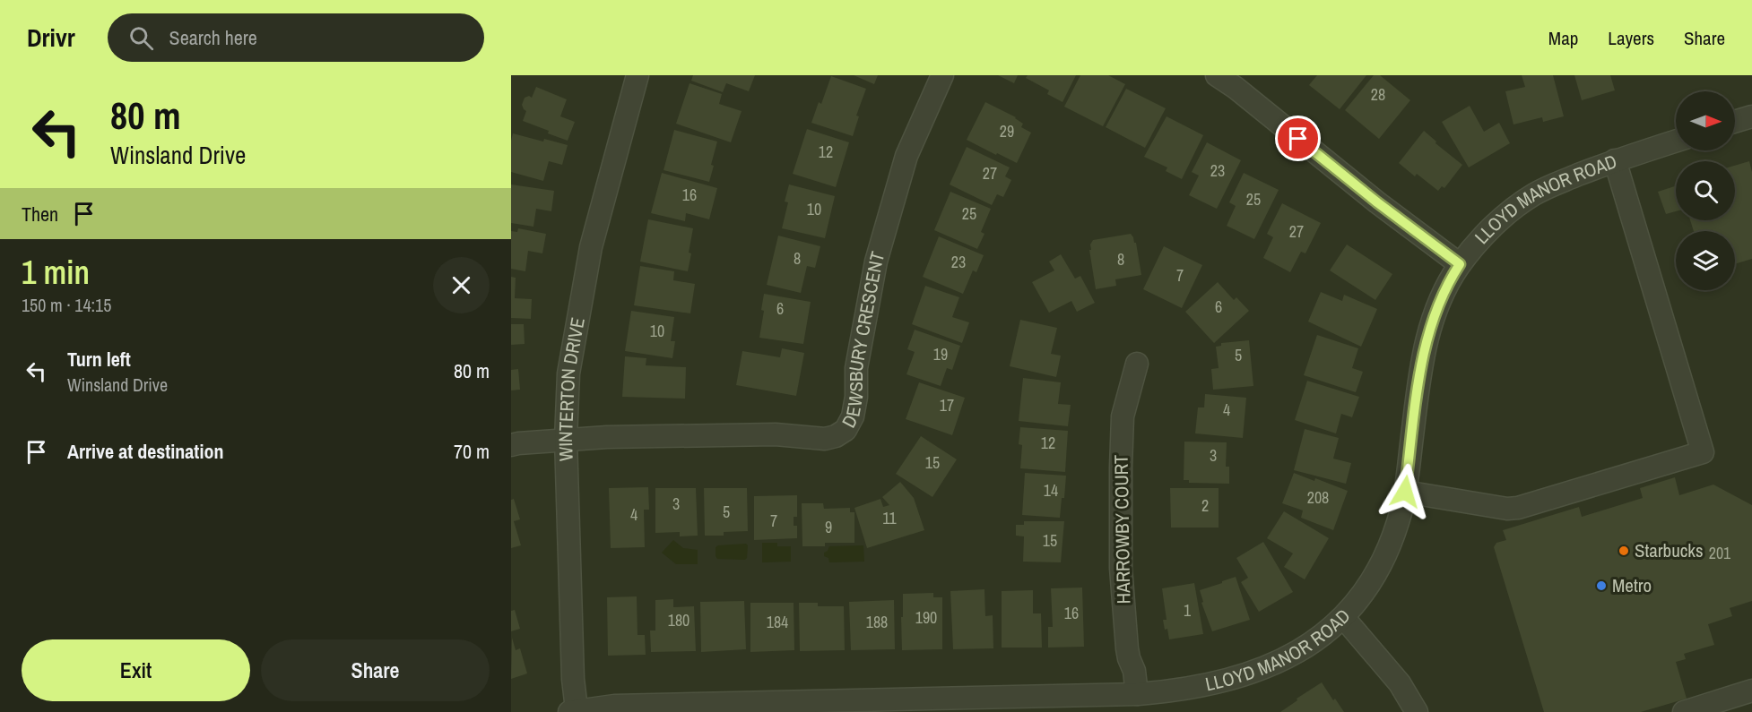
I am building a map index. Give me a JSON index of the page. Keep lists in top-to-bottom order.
{
  "streets": {
    "street": [
      "LLOYD MANOR ROAD",
      "DEWSBURY CRESCENT",
      "WINTERTON DRIVE",
      "HARROWBY COURT"
    ]
  },
  "crossings": [
    ["LLOYD MANOR ROAD", "WINTERTON DRIVE"],
    ["LLOYD MANOR ROAD", "HARROWBY COURT"],
    ["DEWSBURY CRESCENT", "WINTERTON DRIVE"]
  ],
  "places": ["Starbucks", "Metro"],
  "house_numbers": [
    "28",
    "29",
    "12",
    "23",
    "27",
    "16",
    "25",
    "10",
    "25",
    "27",
    "8",
    "8",
    "23",
    "7",
    "6",
    "6",
    "10",
    "19",
    "5",
    "17",
    "4",
    "12",
    "3",
    "15",
    "14",
    "208",
    "3",
    "2",
    "5",
    "4",
    "11",
    "7",
    "9",
    "15",
    "201",
    "1",
    "16",
    "190",
    "180",
    "184",
    "188"
  ],
  "north": "right",
  "page": {
    "header": "Drivr",
    "search": "Search here",
    "nav": ["Map", "Layers", "Share"],
    "turn": ["80 m", "Winsland Drive"],
    "then": "Then",
    "heading": ["1 min", "150 m · 14:15"],
    "list": [
      {
        "name": "Turn left",
        "note": "Winsland Drive",
        "value": "80 m"
      },
      {
        "name": "Arrive at destination",
        "value": "70 m"
      }
    ],
    "buttons": ["Exit", "Share"]
  }
}
